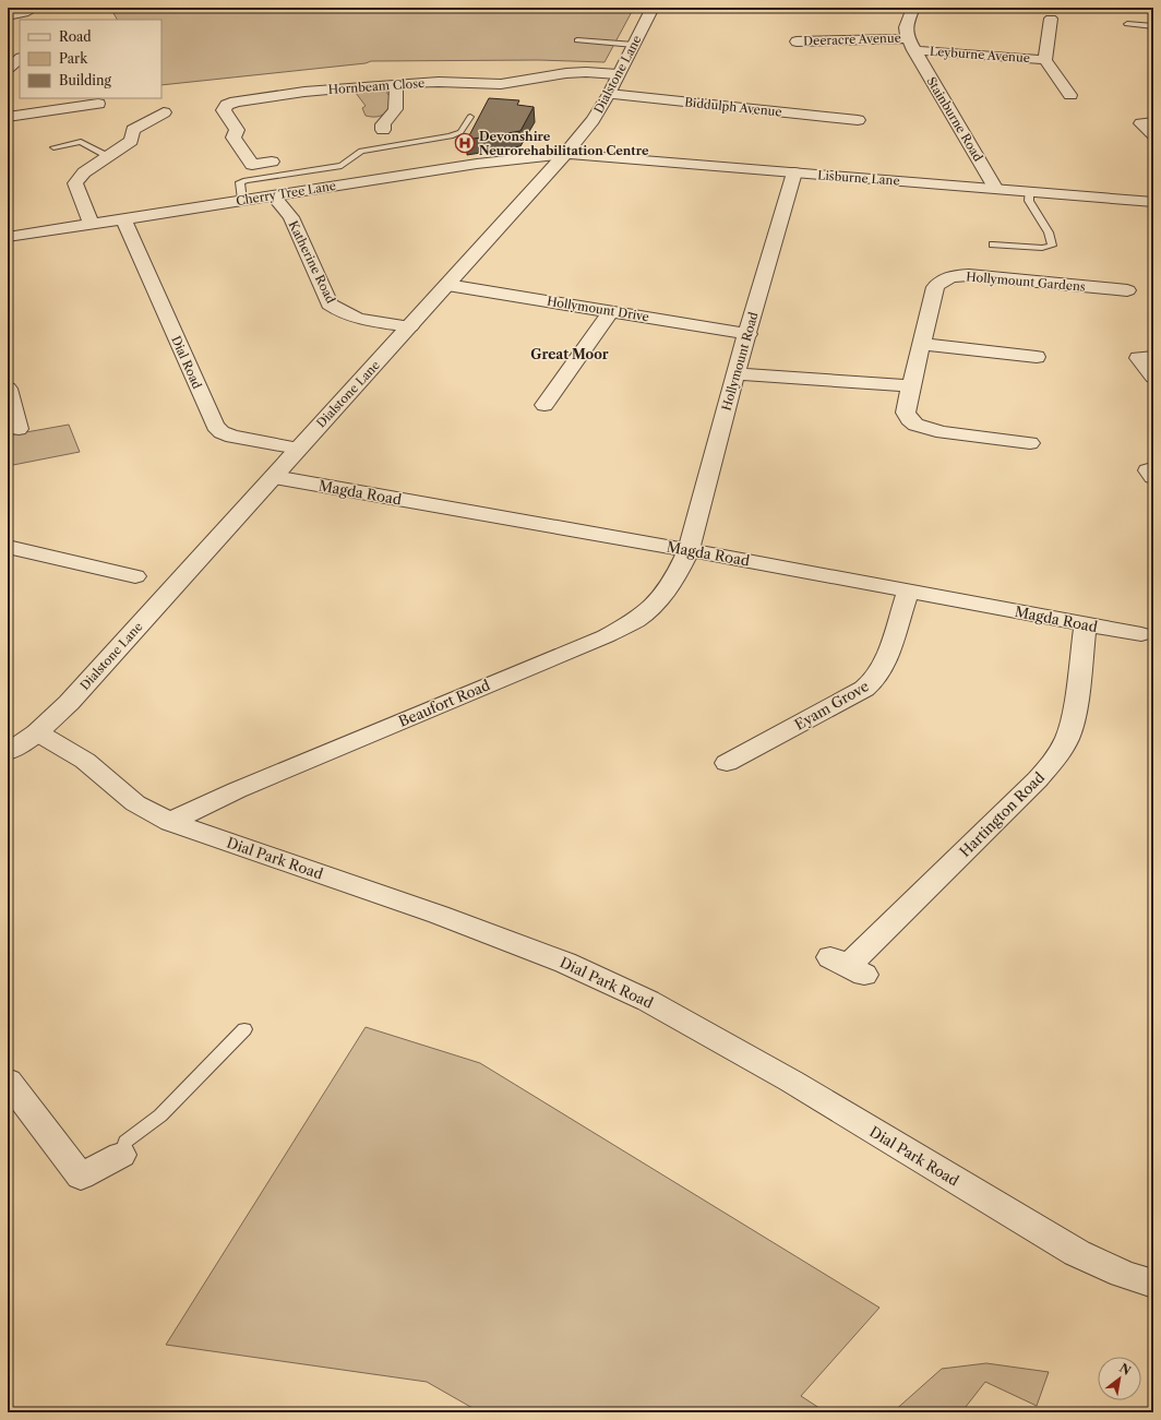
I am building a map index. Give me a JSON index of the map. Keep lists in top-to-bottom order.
{
  "streets": {
    "street": [
      "Deeracre Avenue",
      "Leyburne Avenue",
      "Dialstone Lane",
      "Hornbeam Close",
      "Biddulph Avenue",
      "Stainburne Road",
      "Lisburne Lane",
      "Cherry Tree Lane",
      "Katherine Road",
      "Hollymount Gardens",
      "Hollymount Drive",
      "Hollymount Road",
      "Dial Road",
      "Magda Road",
      "Beaufort Road",
      "Eyam Grove",
      "Hartington Road",
      "Dial Park Road"
    ]
  },
  "crossings": [
    ["Deeracre Avenue", "Leyburne Avenue"],
    ["Deeracre Avenue", "Stainburne Road"],
    ["Leyburne Avenue", "Stainburne Road"],
    ["Dialstone Lane", "Hornbeam Close"],
    ["Dialstone Lane", "Biddulph Avenue"],
    ["Dialstone Lane", "Lisburne Lane"],
    ["Dialstone Lane", "Cherry Tree Lane"],
    ["Dialstone Lane", "Katherine Road"],
    ["Dialstone Lane", "Hollymount Drive"],
    ["Dialstone Lane", "Dial Road"],
    ["Dialstone Lane", "Magda Road"],
    ["Dialstone Lane", "Dial Park Road"],
    ["Stainburne Road", "Lisburne Lane"],
    ["Lisburne Lane", "Cherry Tree Lane"],
    ["Lisburne Lane", "Hollymount Road"],
    ["Cherry Tree Lane", "Katherine Road"],
    ["Cherry Tree Lane", "Dial Road"],
    ["Hollymount Drive", "Hollymount Road"],
    ["Hollymount Road", "Magda Road"],
    ["Hollymount Road", "Beaufort Road"],
    ["Magda Road", "Beaufort Road"],
    ["Magda Road", "Eyam Grove"],
    ["Magda Road", "Hartington Road"],
    ["Beaufort Road", "Dial Park Road"]
  ],
  "districts": ["Great Moor"],
  "places": {
    "hospital": ["Devonshire Neurorehabilitation Centre"]
  },
  "legend": ["Road", "Park", "Building"],
  "north": "top right"
}
